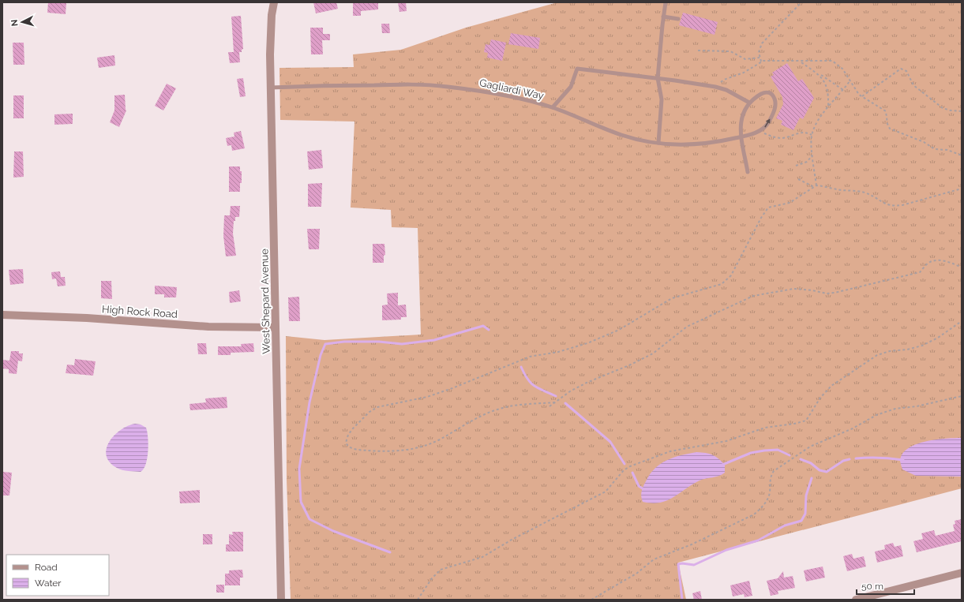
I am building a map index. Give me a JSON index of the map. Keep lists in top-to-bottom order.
{
  "streets": {
    "street": ["West Shepard Avenue", "High Rock Road"],
    "lane": ["Gagliardi Way"]
  },
  "crossings": [
    ["Gagliardi Way", "West Shepard Avenue"],
    ["West Shepard Avenue", "High Rock Road"]
  ],
  "legend": ["Road", "Water"],
  "scale_bar": "50 m",
  "north": "left"
}
